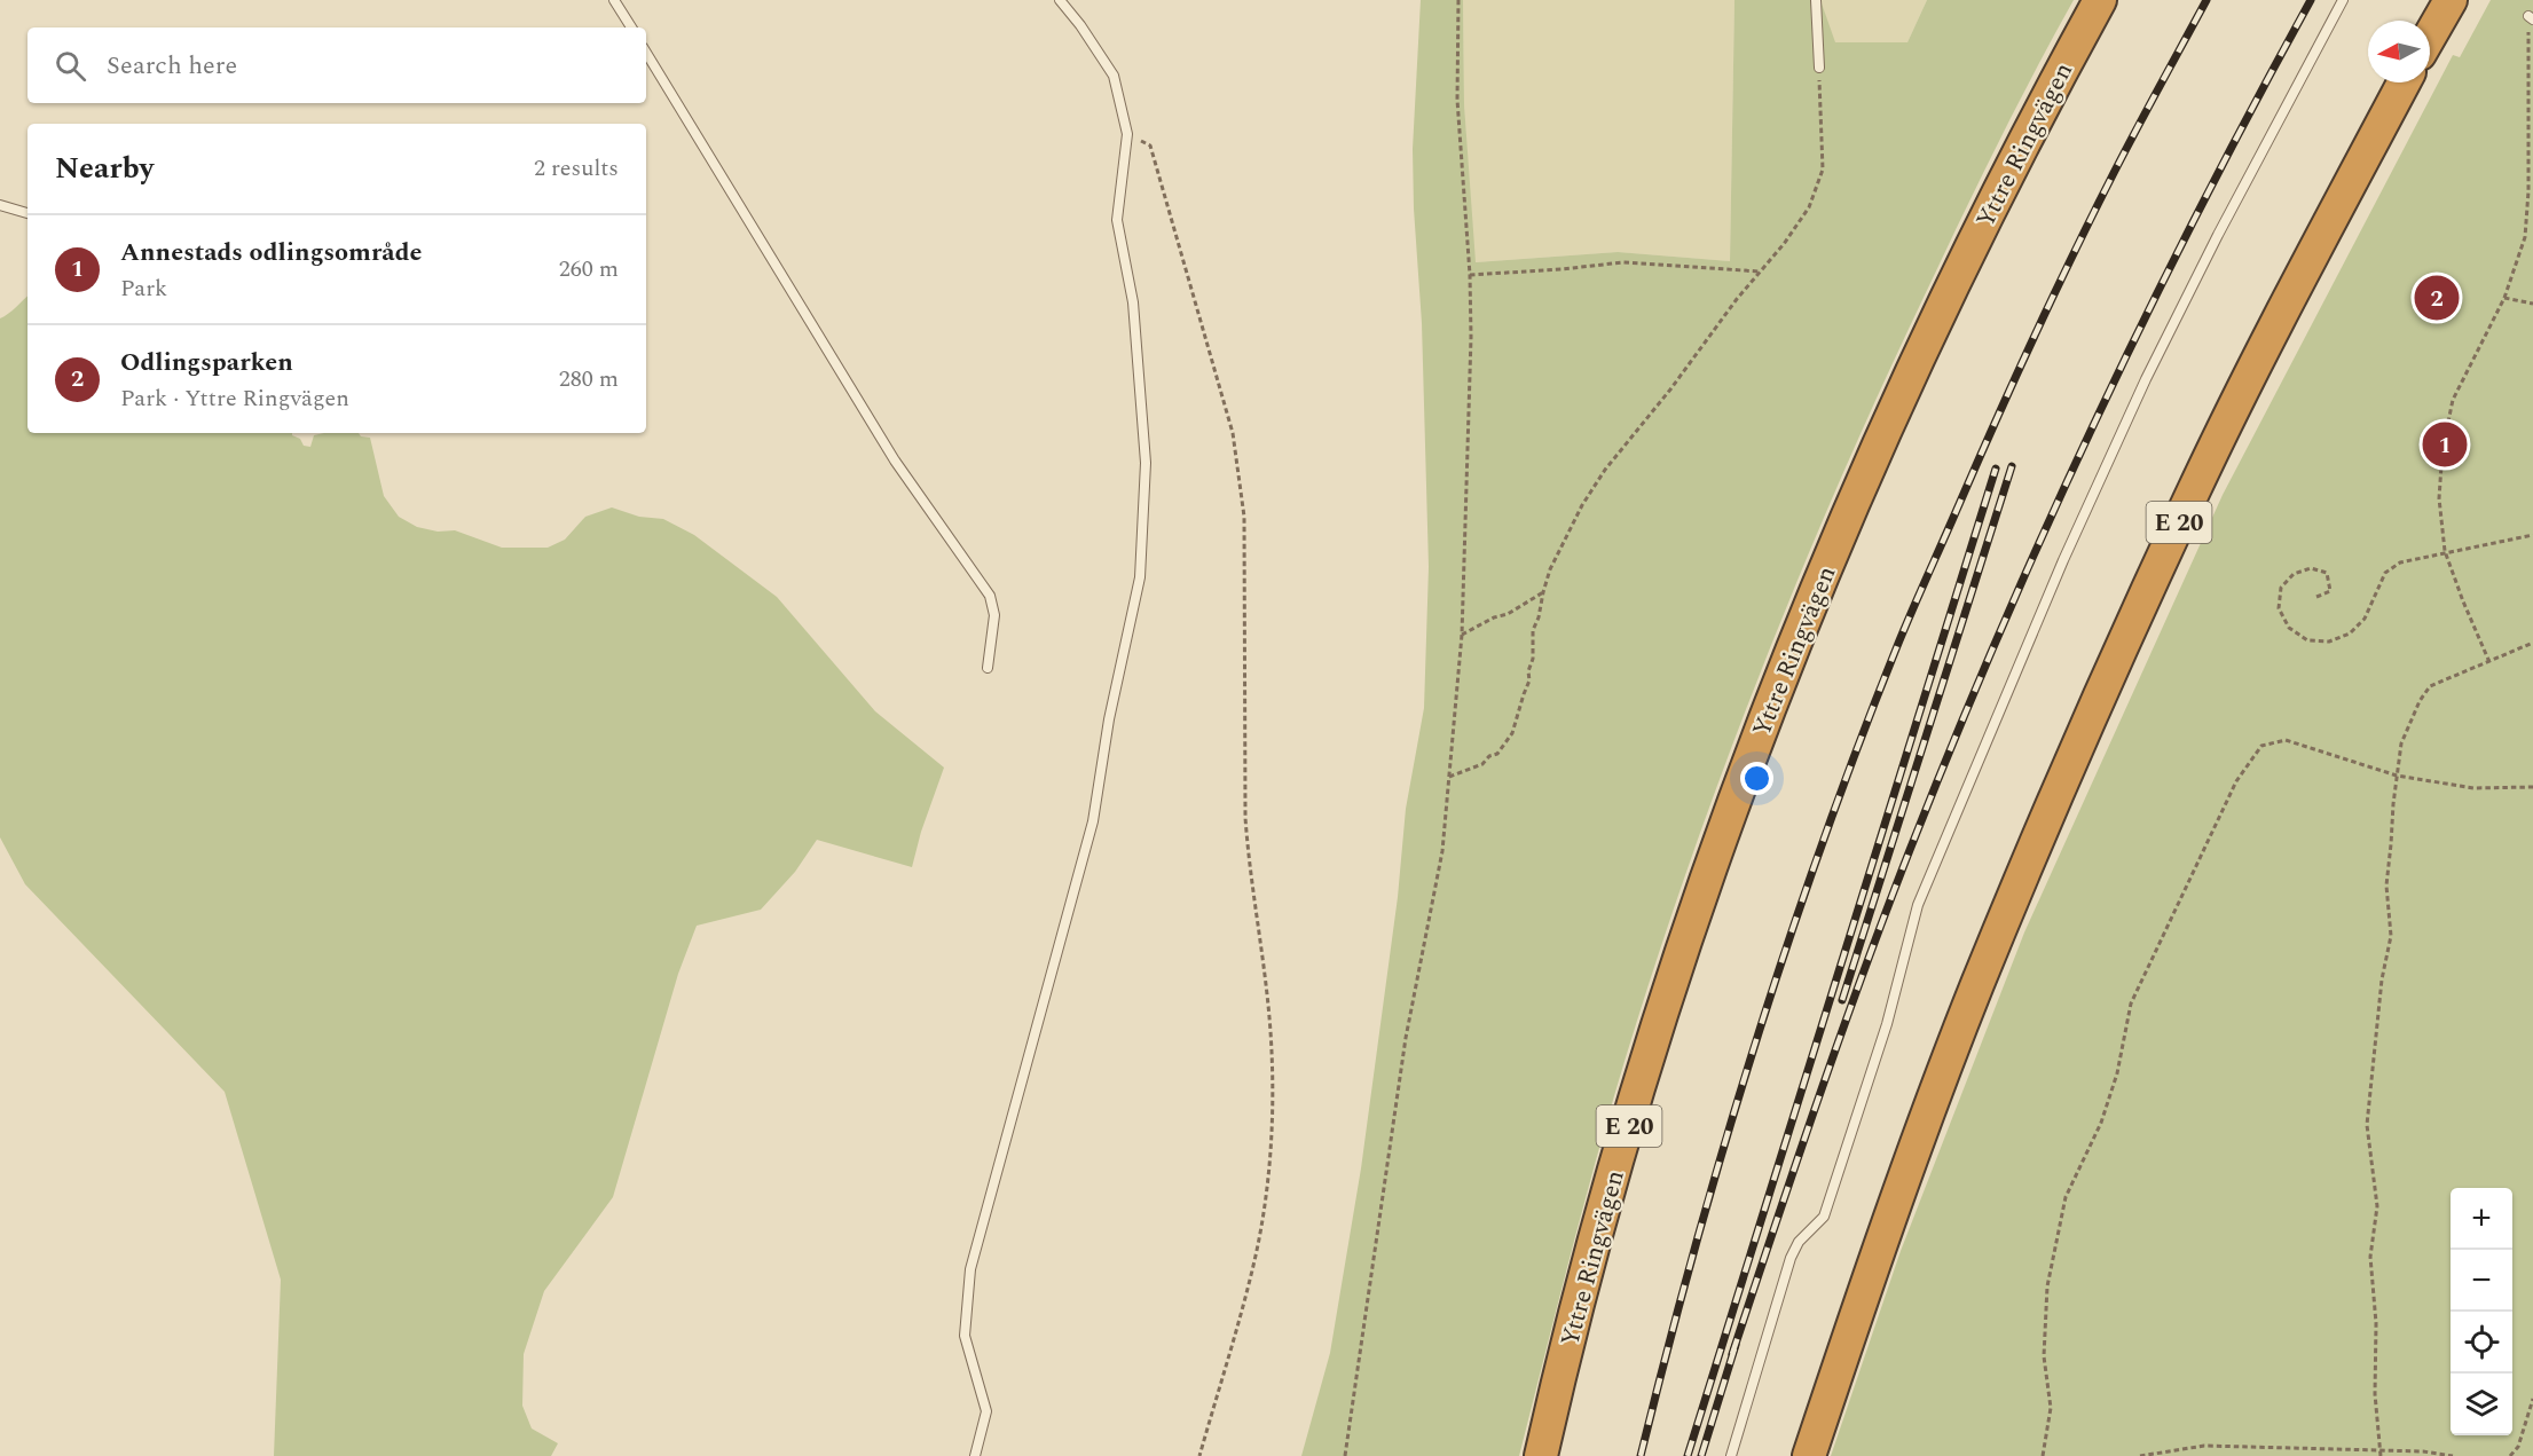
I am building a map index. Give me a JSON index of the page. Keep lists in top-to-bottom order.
{
  "streets": {
    "highway": ["Yttre Ringvägen", "E 20"]
  },
  "north": "left",
  "page": {
    "search": "Search here",
    "heading": ["Nearby", "2 results"],
    "list": [
      {
        "mark": "1",
        "name": "Annestads odlingsområde",
        "note": "Park",
        "value": "260 m"
      },
      {
        "mark": "2",
        "name": "Odlingsparken",
        "note": "Park · Yttre Ringvägen",
        "value": "280 m"
      }
    ],
    "pins": ["2", "1"],
    "map_buttons": ["+", "−"]
  }
}
